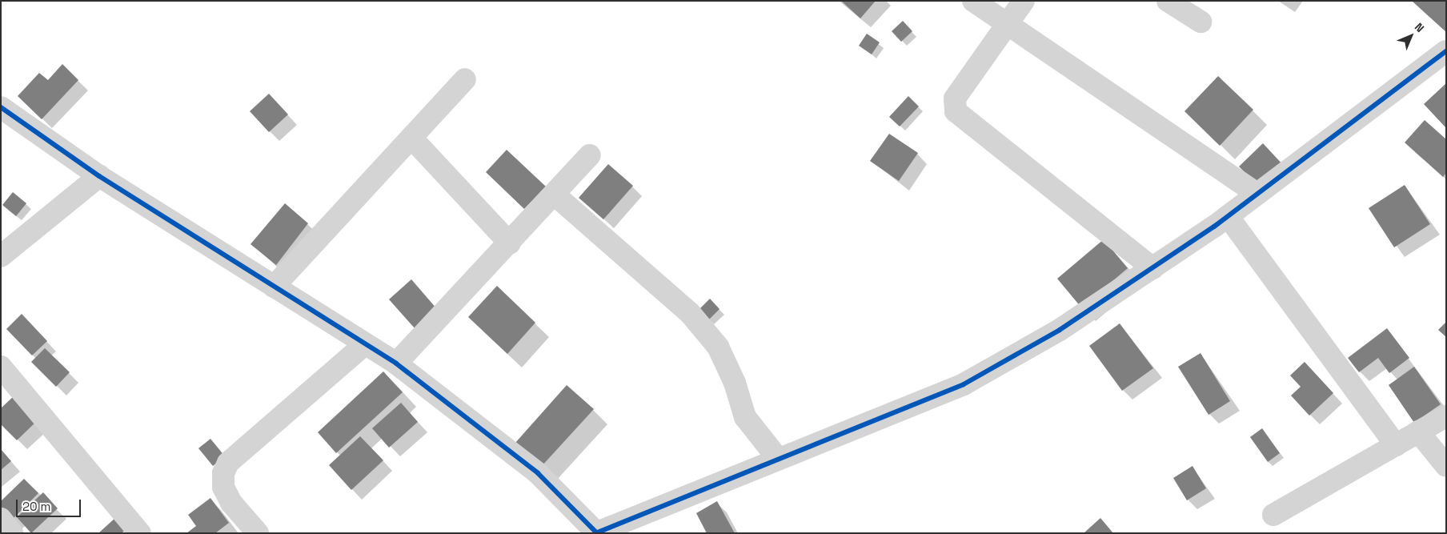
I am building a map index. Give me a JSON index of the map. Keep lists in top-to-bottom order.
{
  "scale_bar": "20 m",
  "north": "top right"
}
